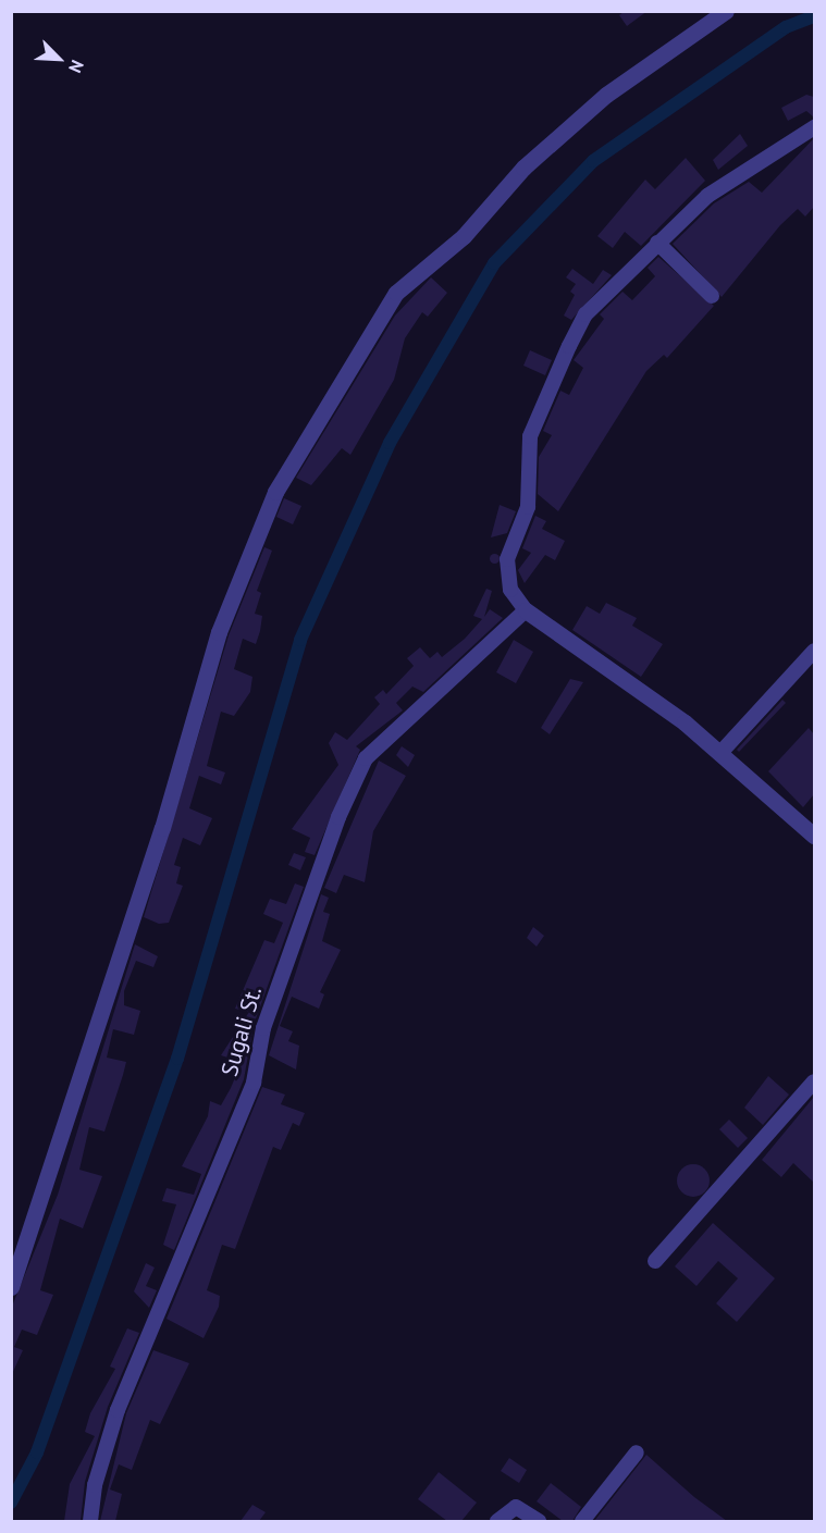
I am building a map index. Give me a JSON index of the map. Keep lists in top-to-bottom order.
{
  "streets": {
    "street": ["Sugali St."]
  },
  "north": "bottom right"
}
